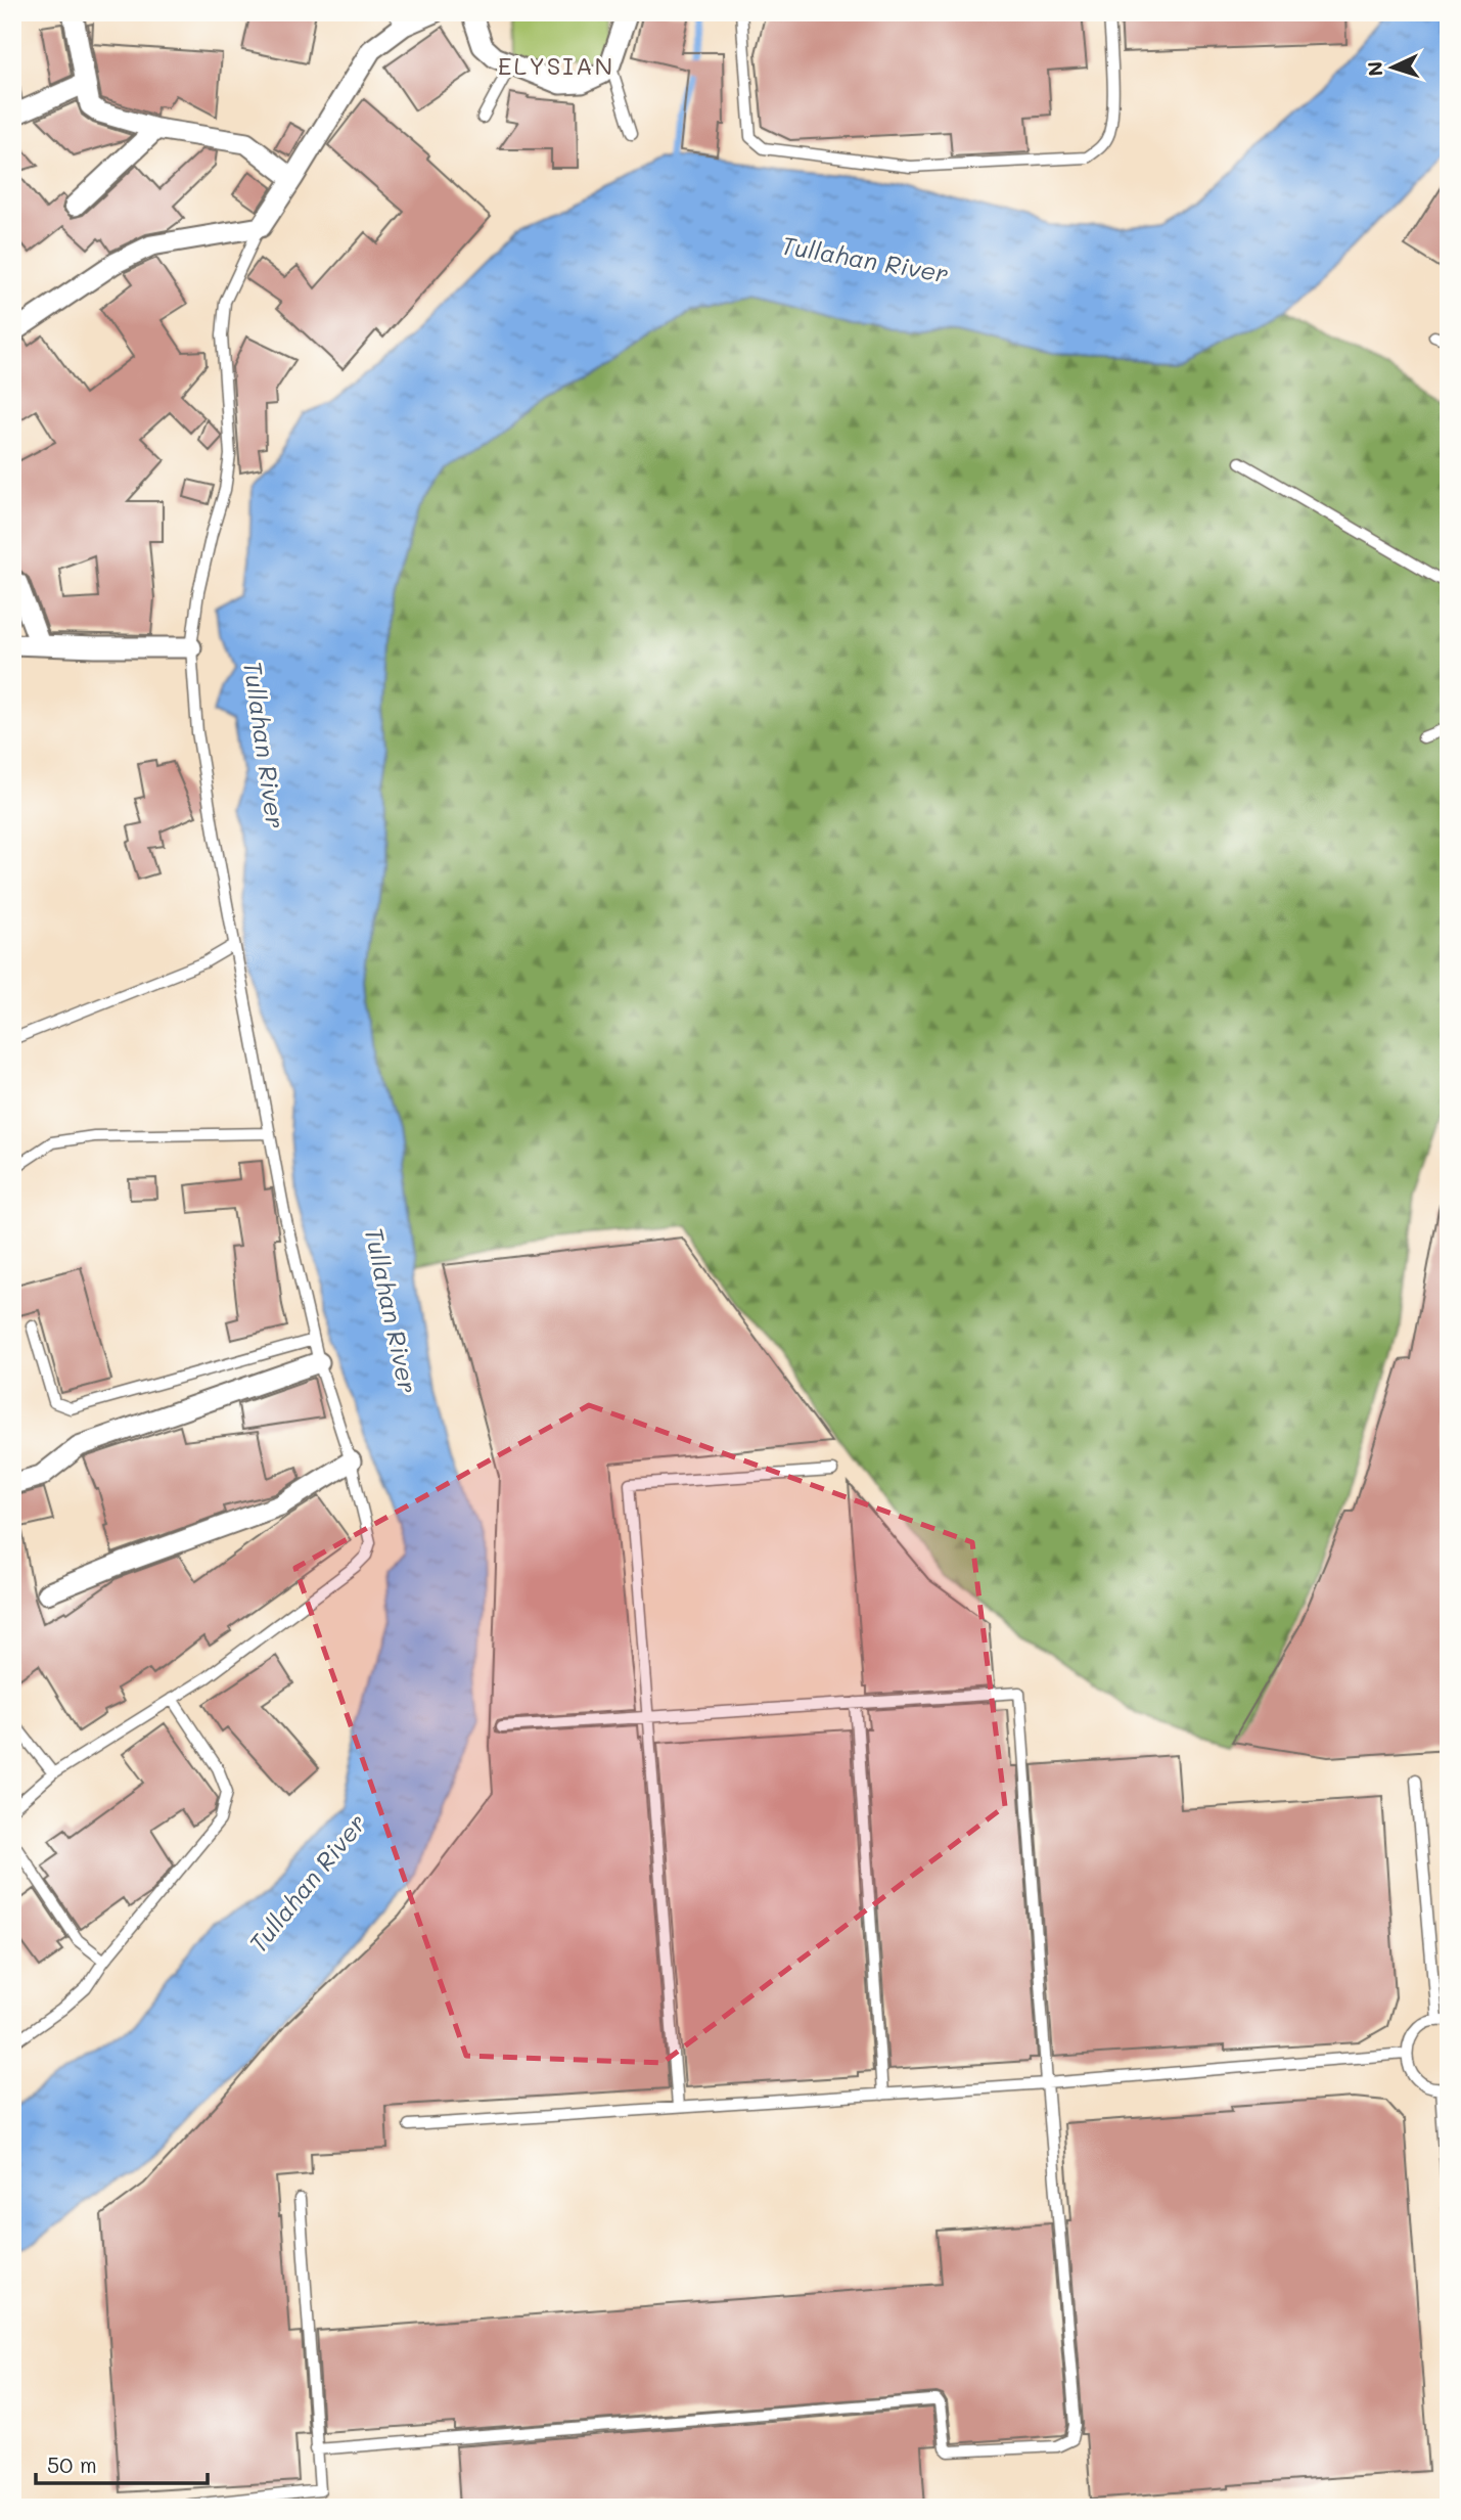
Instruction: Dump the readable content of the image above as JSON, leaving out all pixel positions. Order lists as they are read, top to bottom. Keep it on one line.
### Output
{"districts":["ELYSIAN"],"water":["Tullahan River"],"scale_bar":"50 m","north":"left"}
